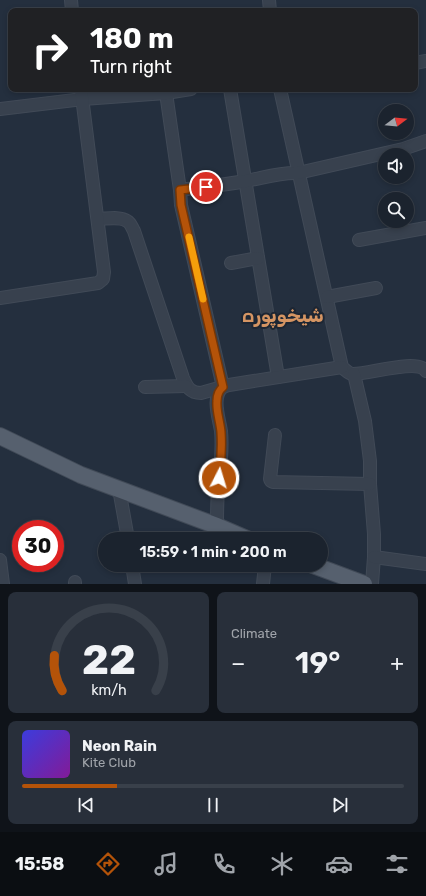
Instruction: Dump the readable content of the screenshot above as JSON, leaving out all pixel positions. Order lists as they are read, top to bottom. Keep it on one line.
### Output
{"districts":["شیخوپورہ"],"north":"right","page":{"turn":["180 m","Turn right"],"limit":"30","trip":"15:59 · 1 min · 200 m","tile":"Climate","heat":["−","19°","+"],"song":["Neon Rain","Kite Club"],"tabs":"15:58","gauge":["22","km/h"]}}
